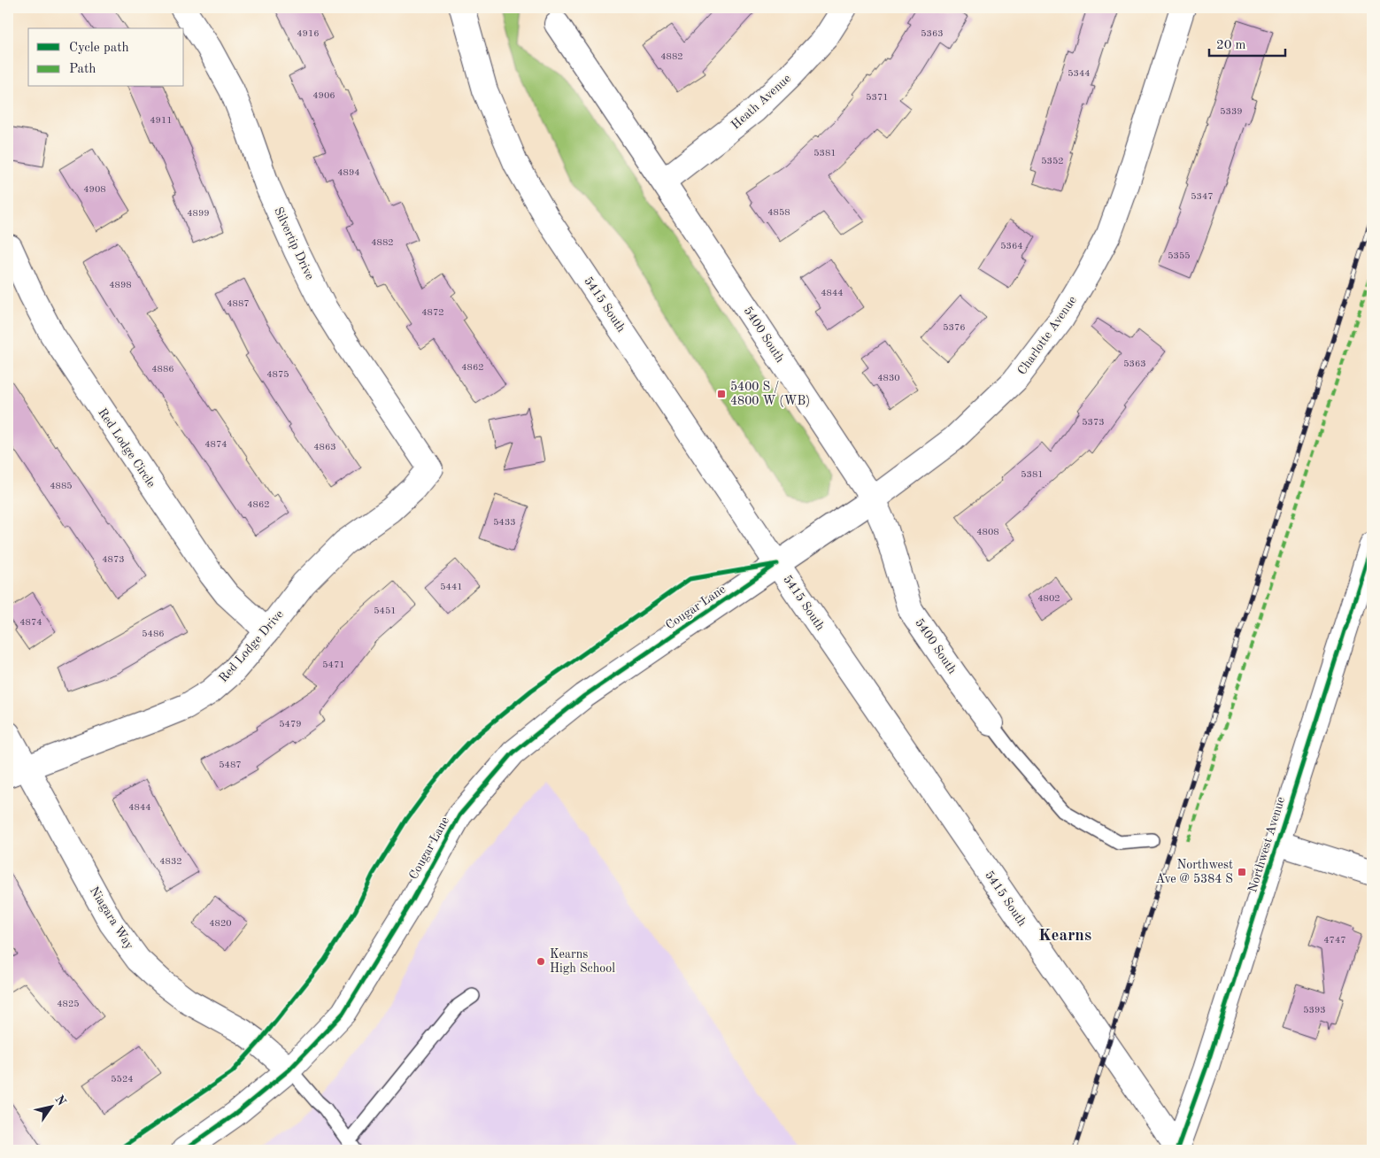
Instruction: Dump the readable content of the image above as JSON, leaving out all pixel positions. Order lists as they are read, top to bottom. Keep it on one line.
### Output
{"streets":{"street":["Heath Avenue","Silvertip Drive","5415 South","5400 South","Charlotte Avenue","Red Lodge Circle","Cougar Lane","Red Lodge Drive","Northwest Avenue","Niagara Way"]},"crossings":[["Heath Avenue","5400 South"],["Silvertip Drive","Red Lodge Drive"],["5415 South","Charlotte Avenue"],["5415 South","Cougar Lane"],["5415 South","Northwest Avenue"],["5400 South","Charlotte Avenue"],["Charlotte Avenue","Cougar Lane"],["Red Lodge Circle","Red Lodge Drive"],["Cougar Lane","Niagara Way"],["Red Lodge Drive","Niagara Way"]],"districts":["Kearns"],"places":{"transit":["5400 S / 4800 W (WB)","Northwest Ave @ 5384 S"],"other":["Kearns High School"]},"house_numbers":["4916","5363","4882","5344","4906","5371","5339","4911","5381","5352","4894","4908","5347","4858","4899","4882","5364","5355","4898","4844","4887","4872","5376","5363","4862","4886","4875","4830","5373","4874","4863","5381","4885","4862","5433","4808","4873","5441","4802","5451","4874","5486","5471","5479","5487","4844","4832","4820","4747","4825","5393","5524"],"legend":["Cycle path","Path"],"scale_bar":"20 m","north":"top right"}
